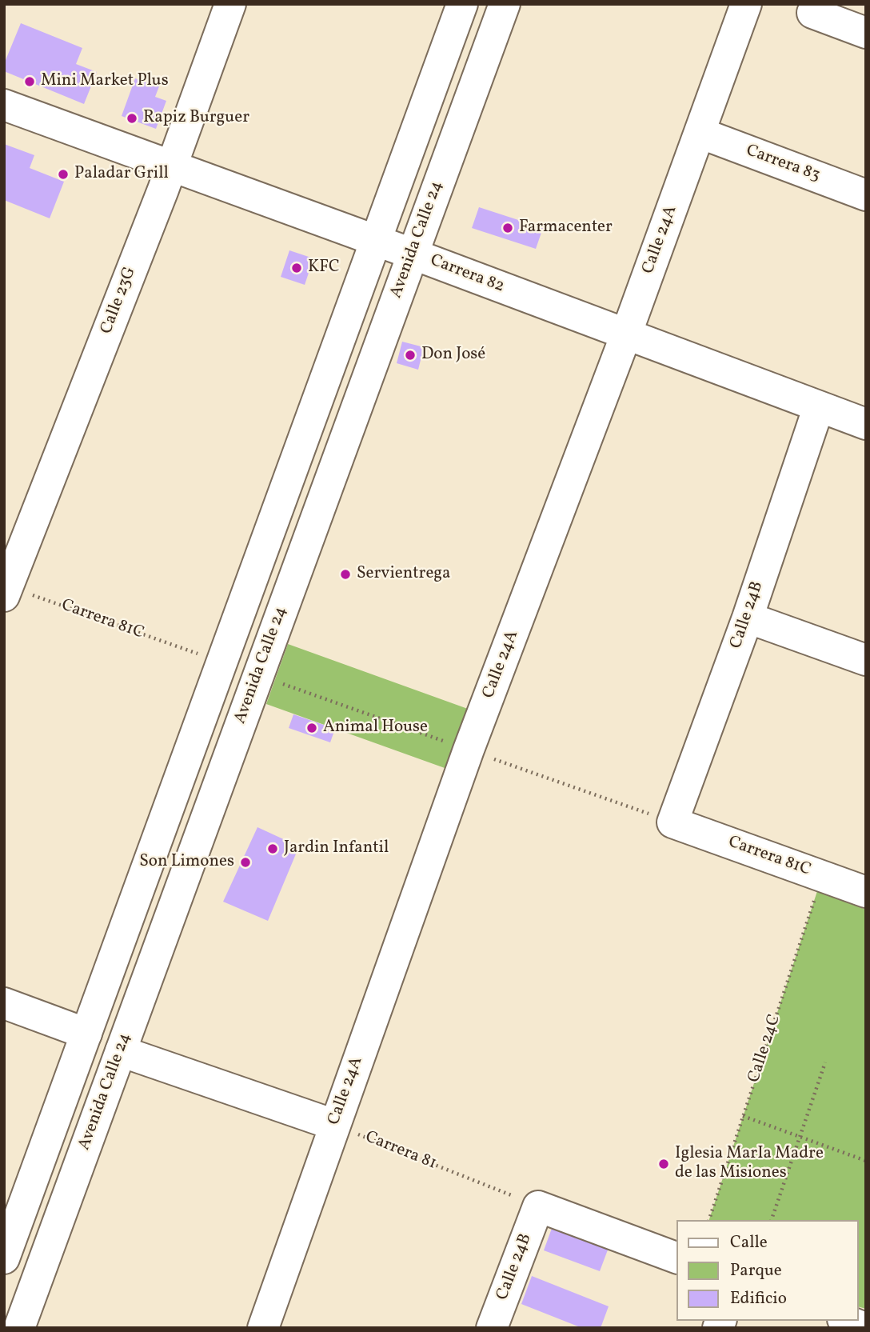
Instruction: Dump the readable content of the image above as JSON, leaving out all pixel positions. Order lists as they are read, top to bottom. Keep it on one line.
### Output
{"streets":{"street":["Carrera 83","Avenida Calle 24","Calle 24A","Carrera 82","Calle 23G","Calle 24B","Carrera 81C"],"path":["Calle 24C","Carrera 81"]},"crossings":[["Carrera 83","Calle 24A"],["Avenida Calle 24","Carrera 82"],["Calle 24A","Carrera 82"],["Calle 24A","Carrera 81"],["Carrera 82","Calle 23G"],["Carrera 82","Calle 24B"],["Calle 23G","Carrera 81C"],["Calle 24B","Carrera 81C"],["Calle 24B","Carrera 81"],["Carrera 81C","Calle 24C"]],"places":["Mini Market Plus","Rapiz Burguer","Paladar Grill","Farmacenter","KFC","Don José","Servientrega","Animal House","Jardin Infantil","Son Limones","Iglesia MarIa Madre de las Misiones"],"legend":["Calle","Parque","Edificio"]}
